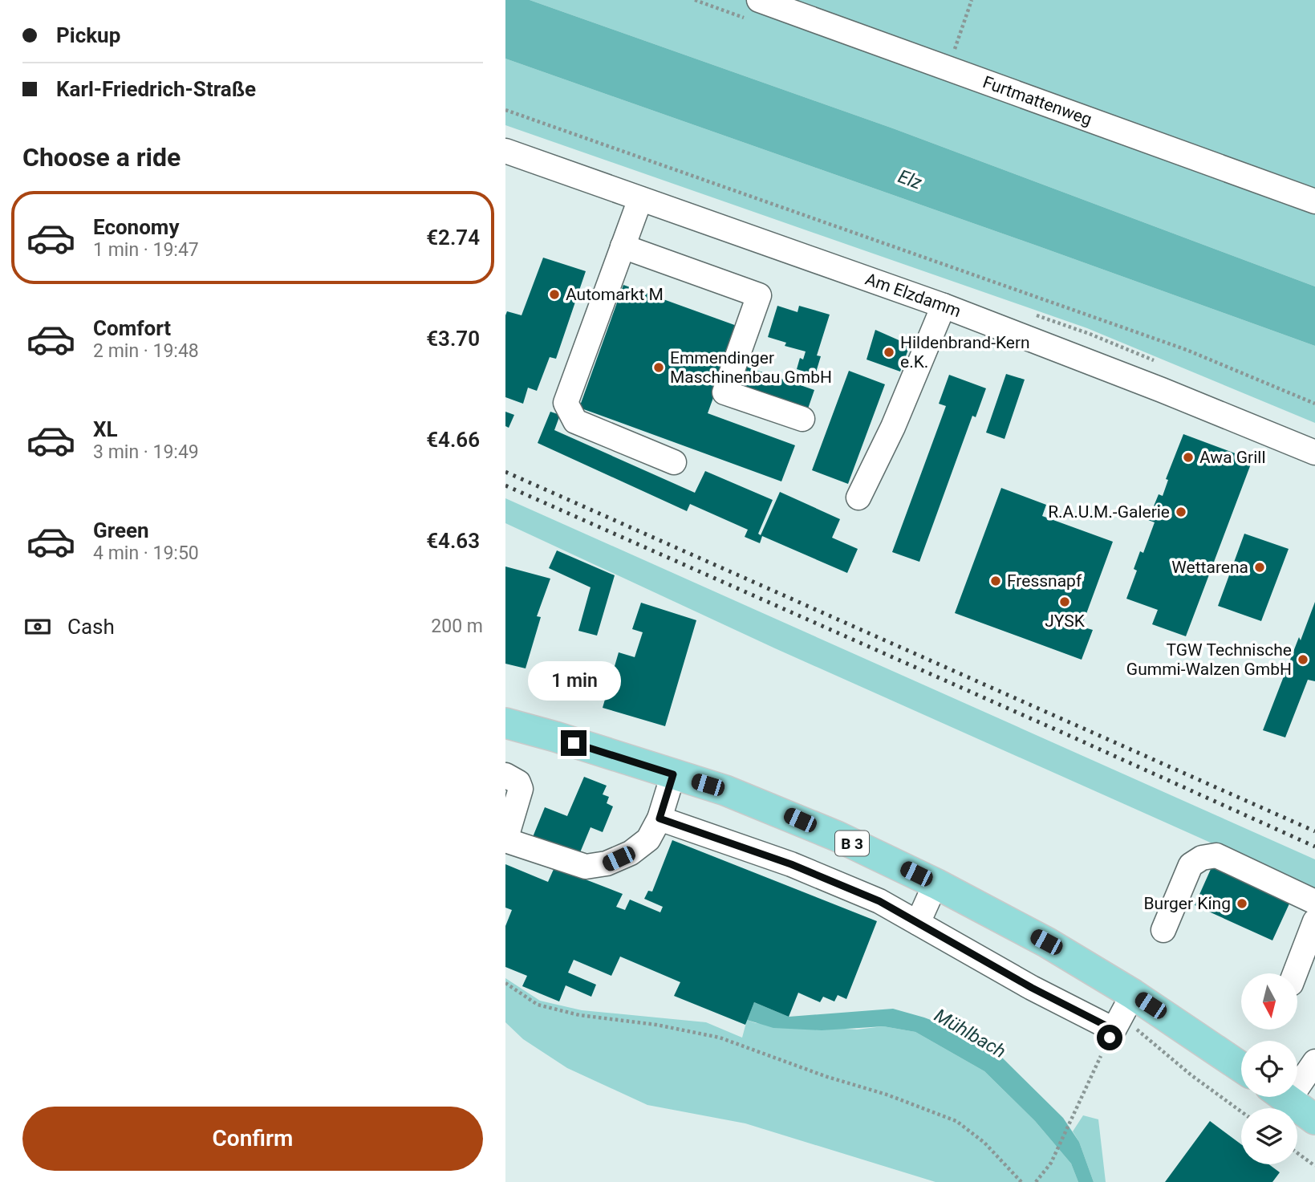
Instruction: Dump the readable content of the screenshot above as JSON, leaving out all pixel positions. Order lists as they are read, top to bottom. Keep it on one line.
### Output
{"streets":{"main road":["B 3"],"street":["Furtmattenweg","Am Elzdamm"]},"water":["Elz","Mühlbach"],"places":["Automarkt M","Hildenbrand-Kern e.K.","Emmendinger Maschinenbau GmbH","Awa Grill","R.A.U.M.-Galerie","Wettarena","Fressnapf","JYSK","TGW Technische Gummi-Walzen GmbH","Burger King"],"north":"bottom","page":{"banner":["Pickup","Karl-Friedrich-Straße"],"heading":"Choose a ride","list":[{"name":"Economy","note":"1 min · 19:47","value":"€2.74"},{"name":"Comfort","note":"2 min · 19:48","value":"€3.70"},{"name":"XL","note":"3 min · 19:49","value":"€4.66"},{"name":"Green","note":"4 min · 19:50","value":"€4.63"}],"pay":["Cash","200 m"],"bubble":"1 min","buttons":"Confirm"}}
